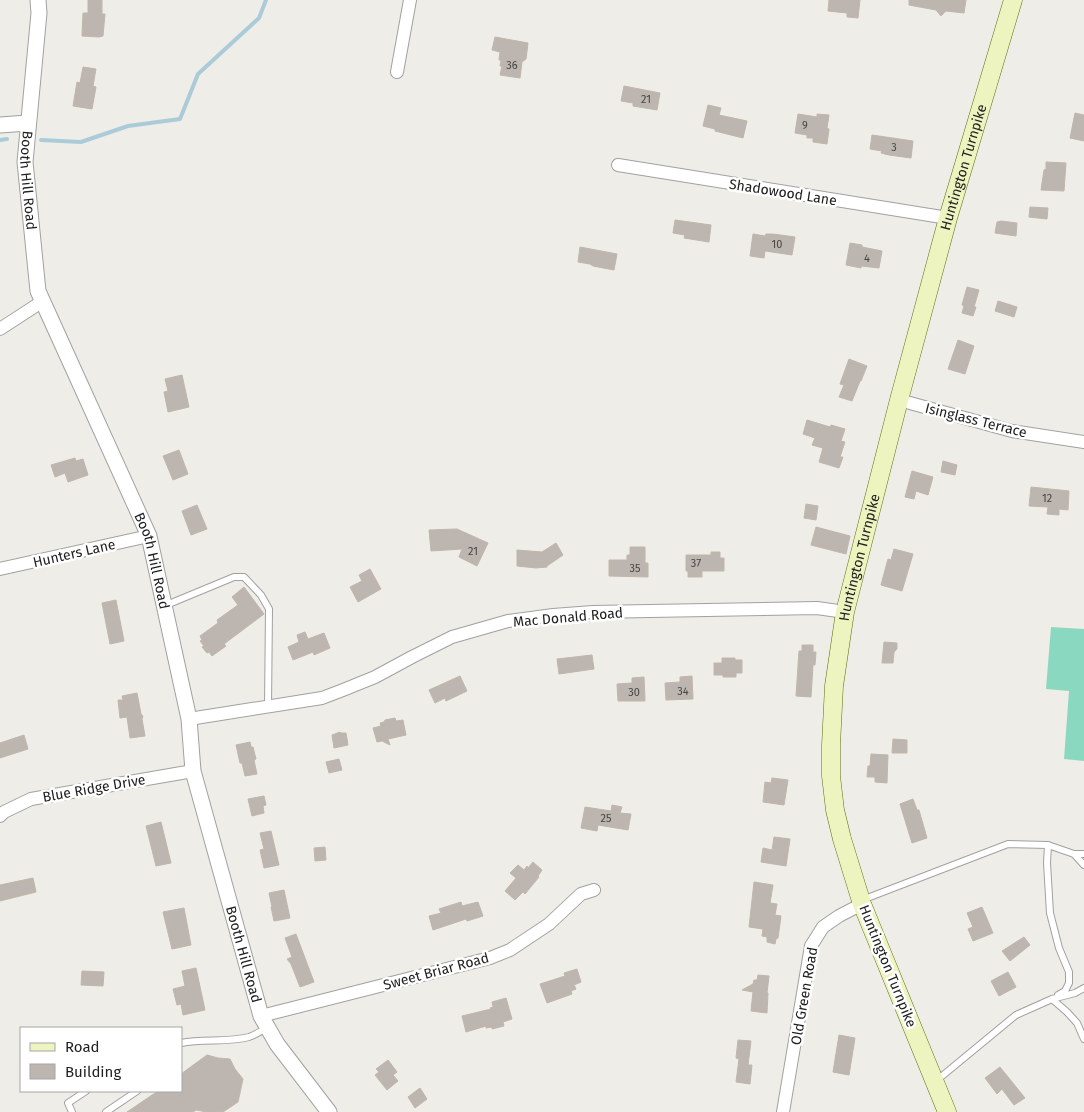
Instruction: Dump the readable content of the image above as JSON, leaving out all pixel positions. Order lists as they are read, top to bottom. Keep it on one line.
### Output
{"streets":{"main road":["Huntington Turnpike"],"street":["Booth Hill Road","Shadowood Lane","Isinglass Terrace","Hunters Lane","Mac Donald Road","Blue Ridge Drive","Sweet Briar Road","Old Green Road"]},"crossings":[["Huntington Turnpike","Shadowood Lane"],["Huntington Turnpike","Isinglass Terrace"],["Huntington Turnpike","Mac Donald Road"],["Huntington Turnpike","Old Green Road"],["Booth Hill Road","Hunters Lane"],["Booth Hill Road","Mac Donald Road"],["Booth Hill Road","Blue Ridge Drive"],["Booth Hill Road","Sweet Briar Road"]],"house_numbers":["36","21","9","3","10","4","12","21","37","35","34","30","25"],"legend":["Road","Building"]}
